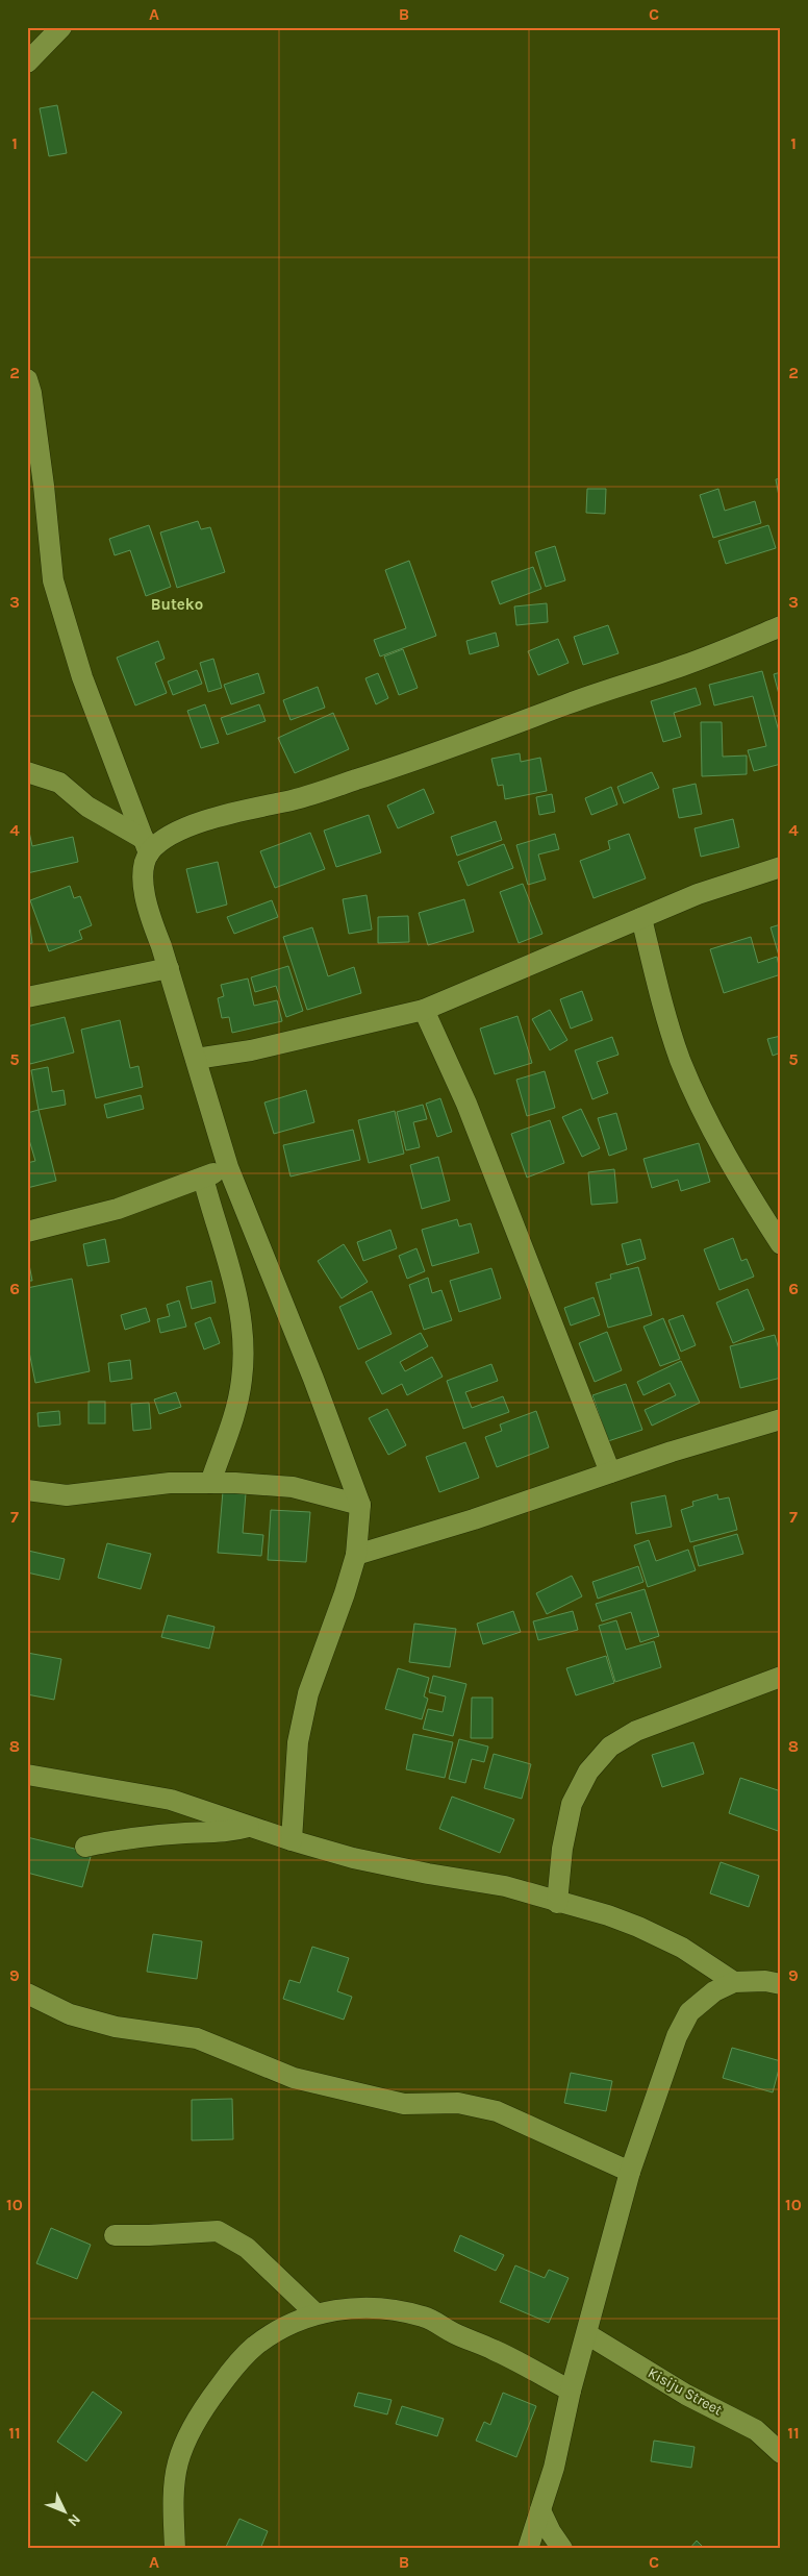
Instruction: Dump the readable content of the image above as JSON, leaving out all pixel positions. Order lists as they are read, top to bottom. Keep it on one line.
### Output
{"streets":{"street":["Kisiju Street"]},"districts":["Buteko"],"north":"bottom right","grid":{"columns":["A","B","C"],"rows":["1","2","3","4","5","6","7","8","9","10","11"]}}
